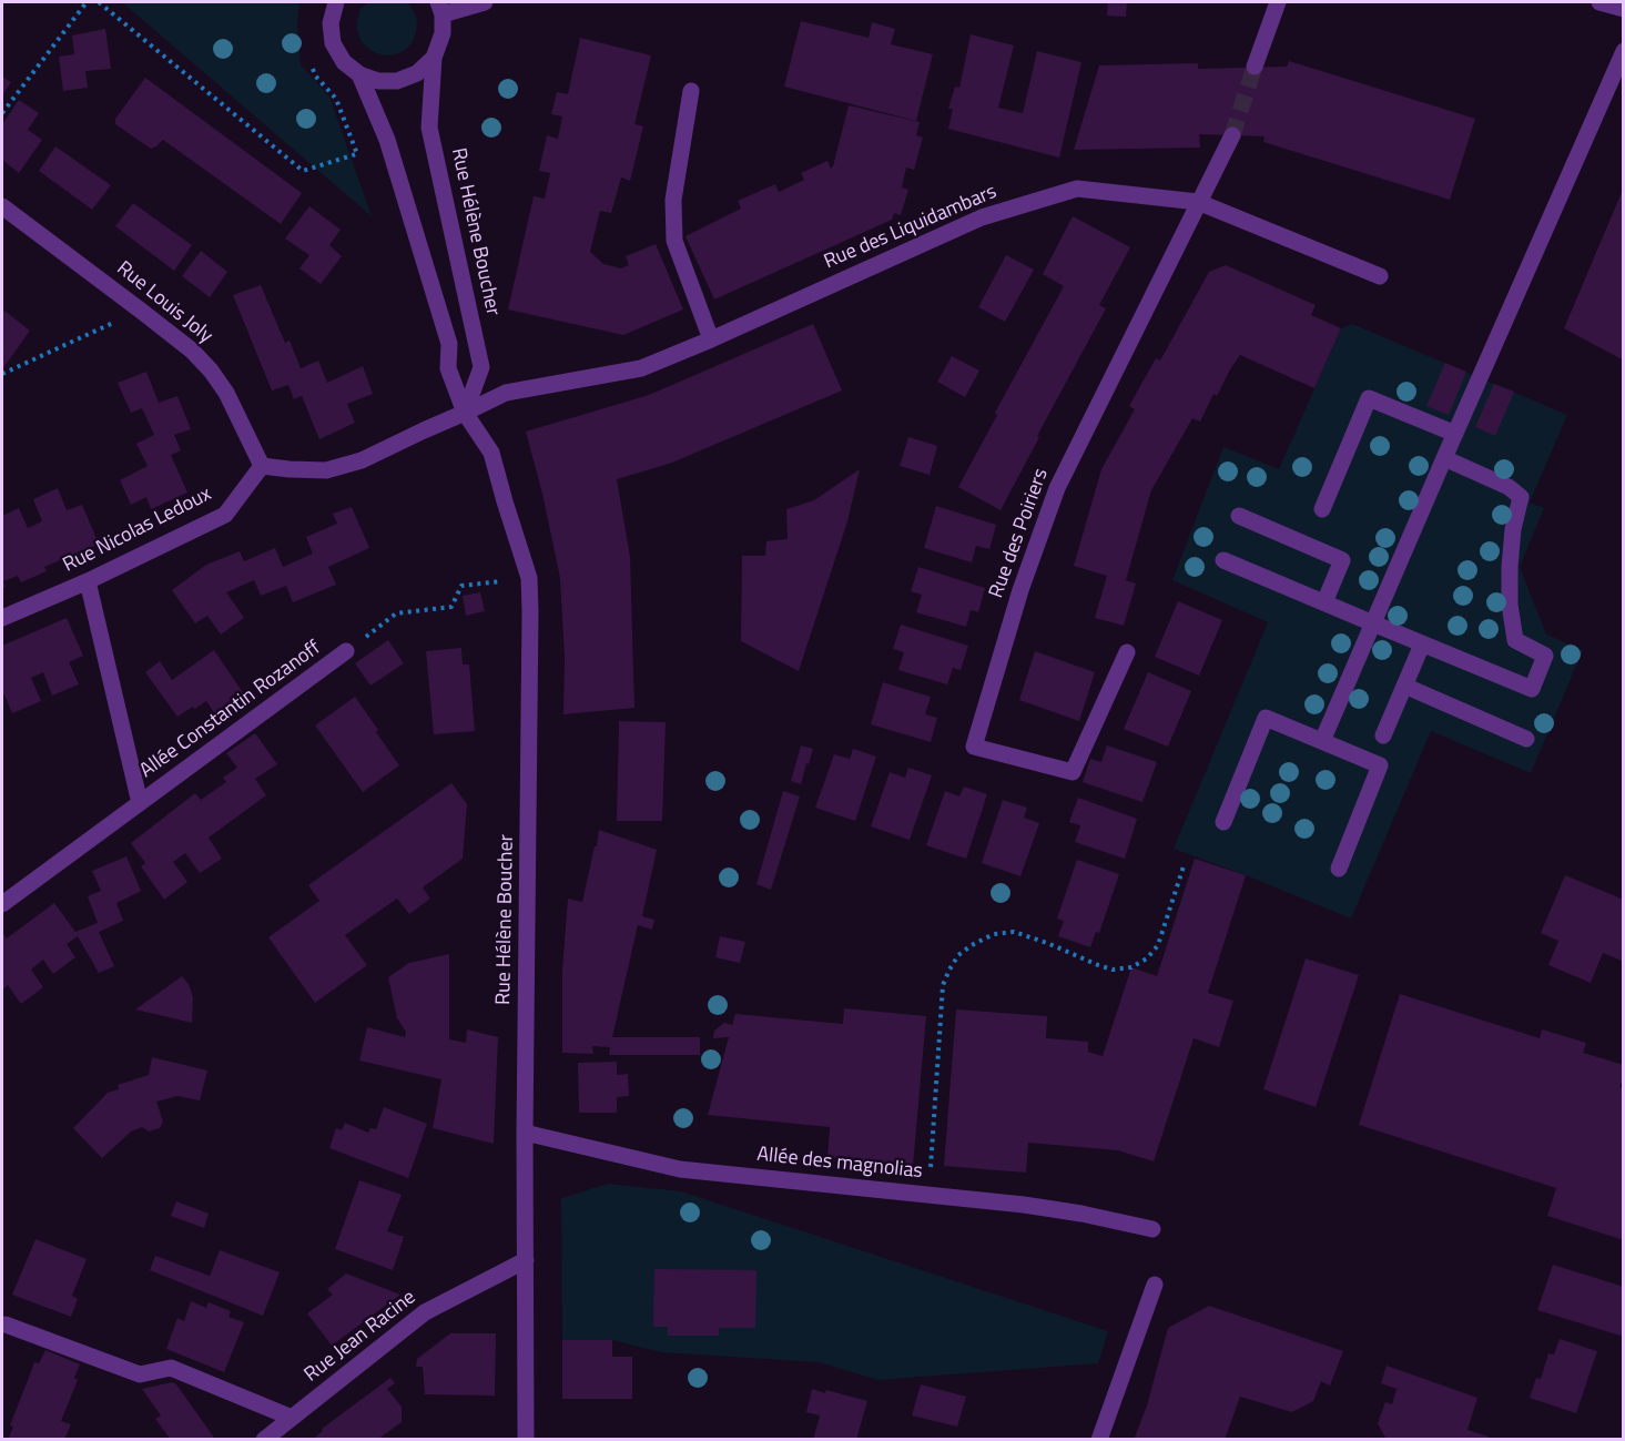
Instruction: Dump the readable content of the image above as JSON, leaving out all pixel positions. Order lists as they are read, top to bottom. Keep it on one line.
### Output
{"streets":{"street":["Rue des Liquidambars","Rue Hélène Boucher","Rue Louis Joly","Rue Nicolas Ledoux","Rue des Poiriers","Allée Constantin Rozanoff","Allée des magnolias","Rue Jean Racine"]},"crossings":[["Rue des Liquidambars","Rue Hélène Boucher"],["Rue des Liquidambars","Rue des Poiriers"],["Rue Hélène Boucher","Allée des magnolias"],["Rue Hélène Boucher","Rue Jean Racine"],["Rue Louis Joly","Rue Nicolas Ledoux"],["Rue Nicolas Ledoux","Allée Constantin Rozanoff"]]}
